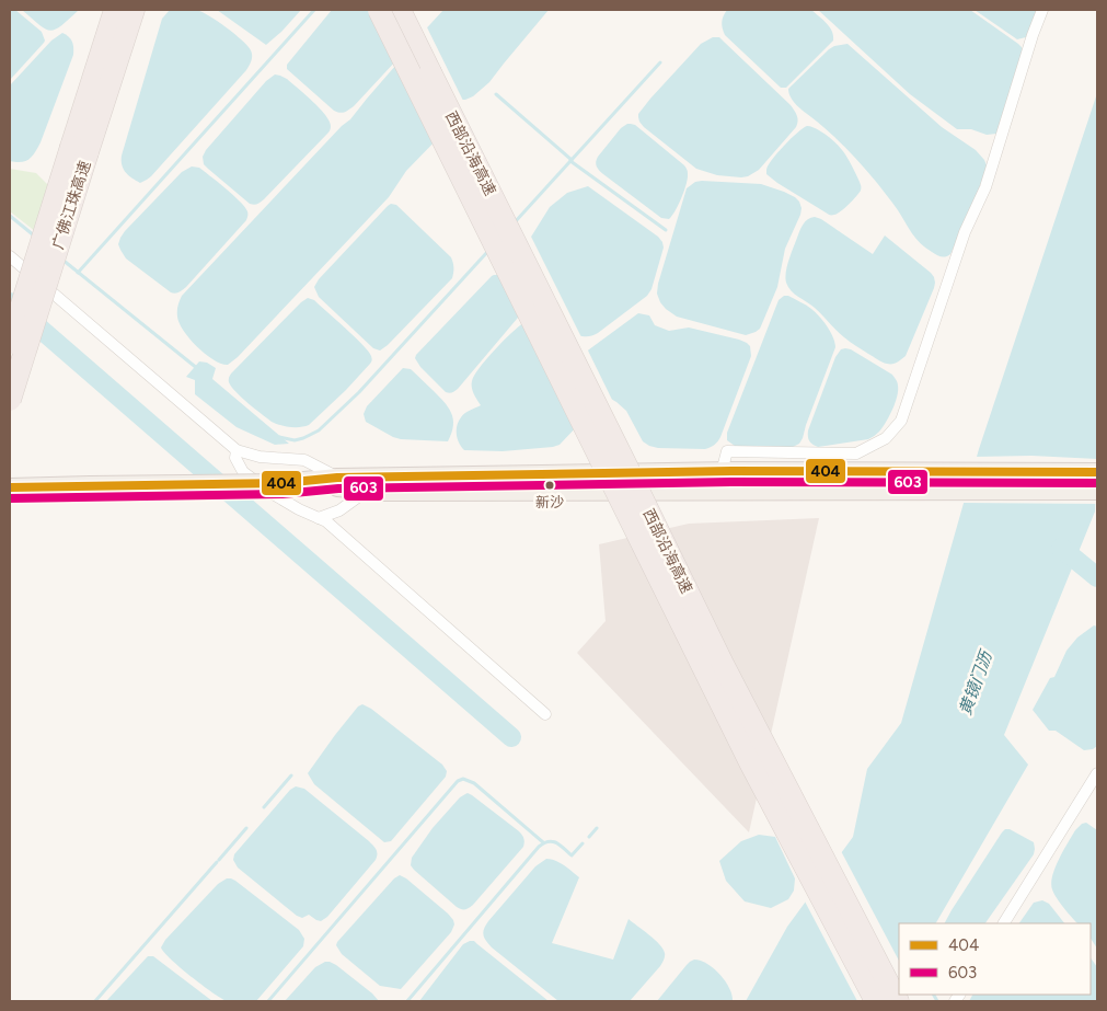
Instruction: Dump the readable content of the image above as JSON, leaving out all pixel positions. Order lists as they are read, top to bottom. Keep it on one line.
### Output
{"streets":{"highway":["西部沿海高速","广佛江珠高速"]},"water":["黄镜门沥"],"places":["新沙"],"lines":["transit line 404","transit line 603"],"legend":["404","603"]}
